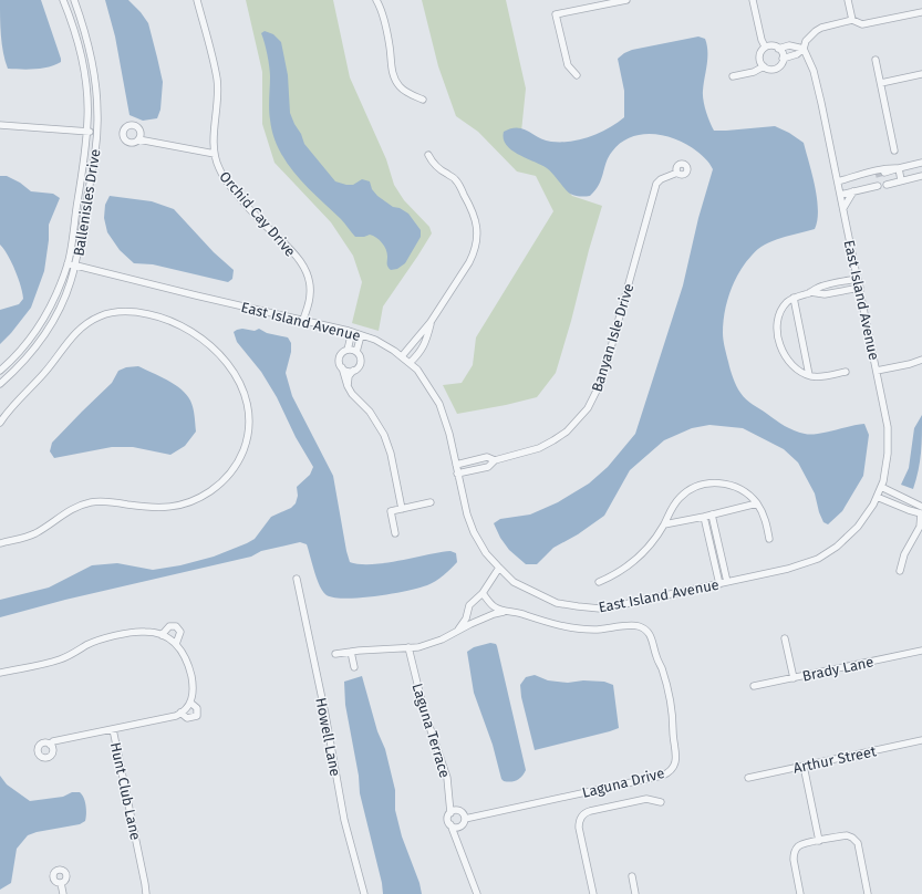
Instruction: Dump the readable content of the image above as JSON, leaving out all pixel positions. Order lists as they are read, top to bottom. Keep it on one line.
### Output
{"streets":{"street":["Ballenisles Drive","Orchid Cay Drive","East Island Avenue","Banyan Isle Drive","Brady Lane","Laguna Terrace","Howell Lane","Arthur Street","Laguna Drive","Hunt Club Lane"]},"crossings":[["Ballenisles Drive","East Island Avenue"],["Orchid Cay Drive","East Island Avenue"],["East Island Avenue","Banyan Isle Drive"],["Laguna Terrace","Laguna Drive"]]}
